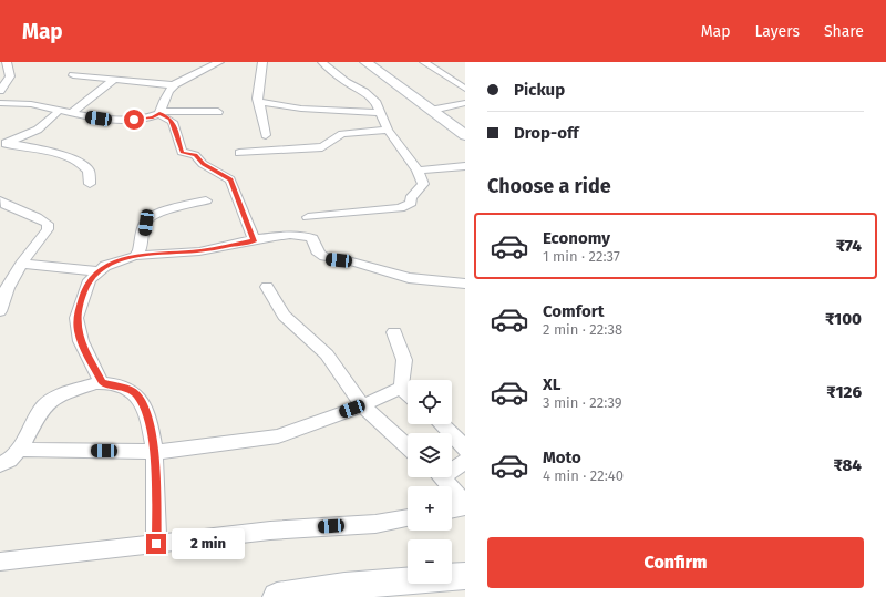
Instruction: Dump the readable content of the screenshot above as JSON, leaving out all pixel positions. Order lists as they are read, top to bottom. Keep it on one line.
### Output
{"page":{"header":"Map","nav":["Map","Layers","Share"],"banner":["Pickup","Drop-off"],"heading":"Choose a ride","list":[{"name":"Economy","note":"1 min · 22:37","value":"₹74"},{"name":"Comfort","note":"2 min · 22:38","value":"₹100"},{"name":"XL","note":"3 min · 22:39","value":"₹126"},{"name":"Moto","note":"4 min · 22:40","value":"₹84"}],"map_buttons":["+","−"],"bubble":"2 min","buttons":"Confirm"}}
